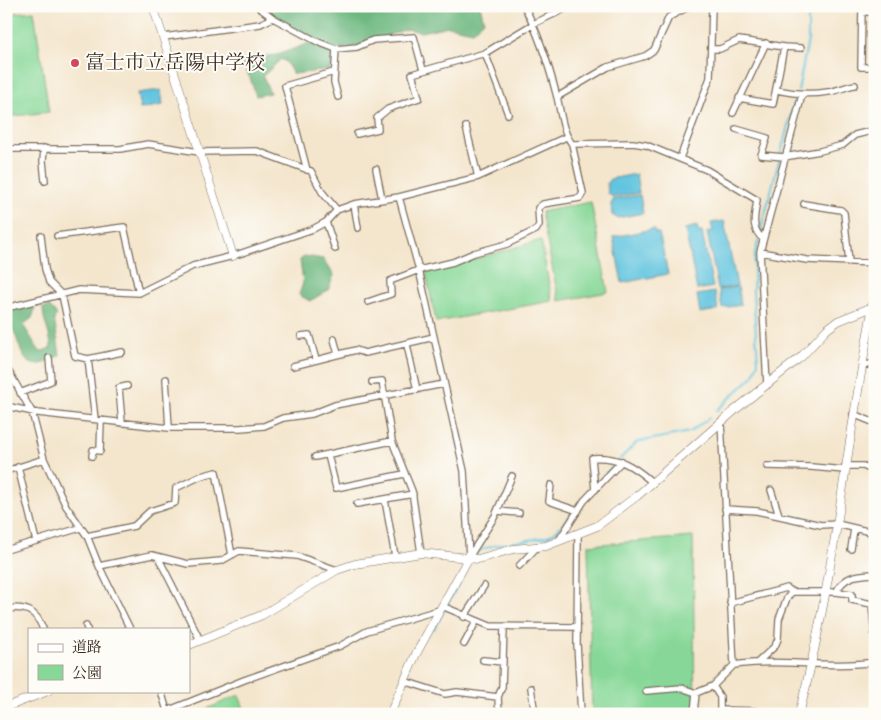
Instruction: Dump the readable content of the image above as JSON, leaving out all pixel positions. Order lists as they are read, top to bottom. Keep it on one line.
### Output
{"places":["富士市立岳陽中学校"],"legend":["道路","公園"]}
